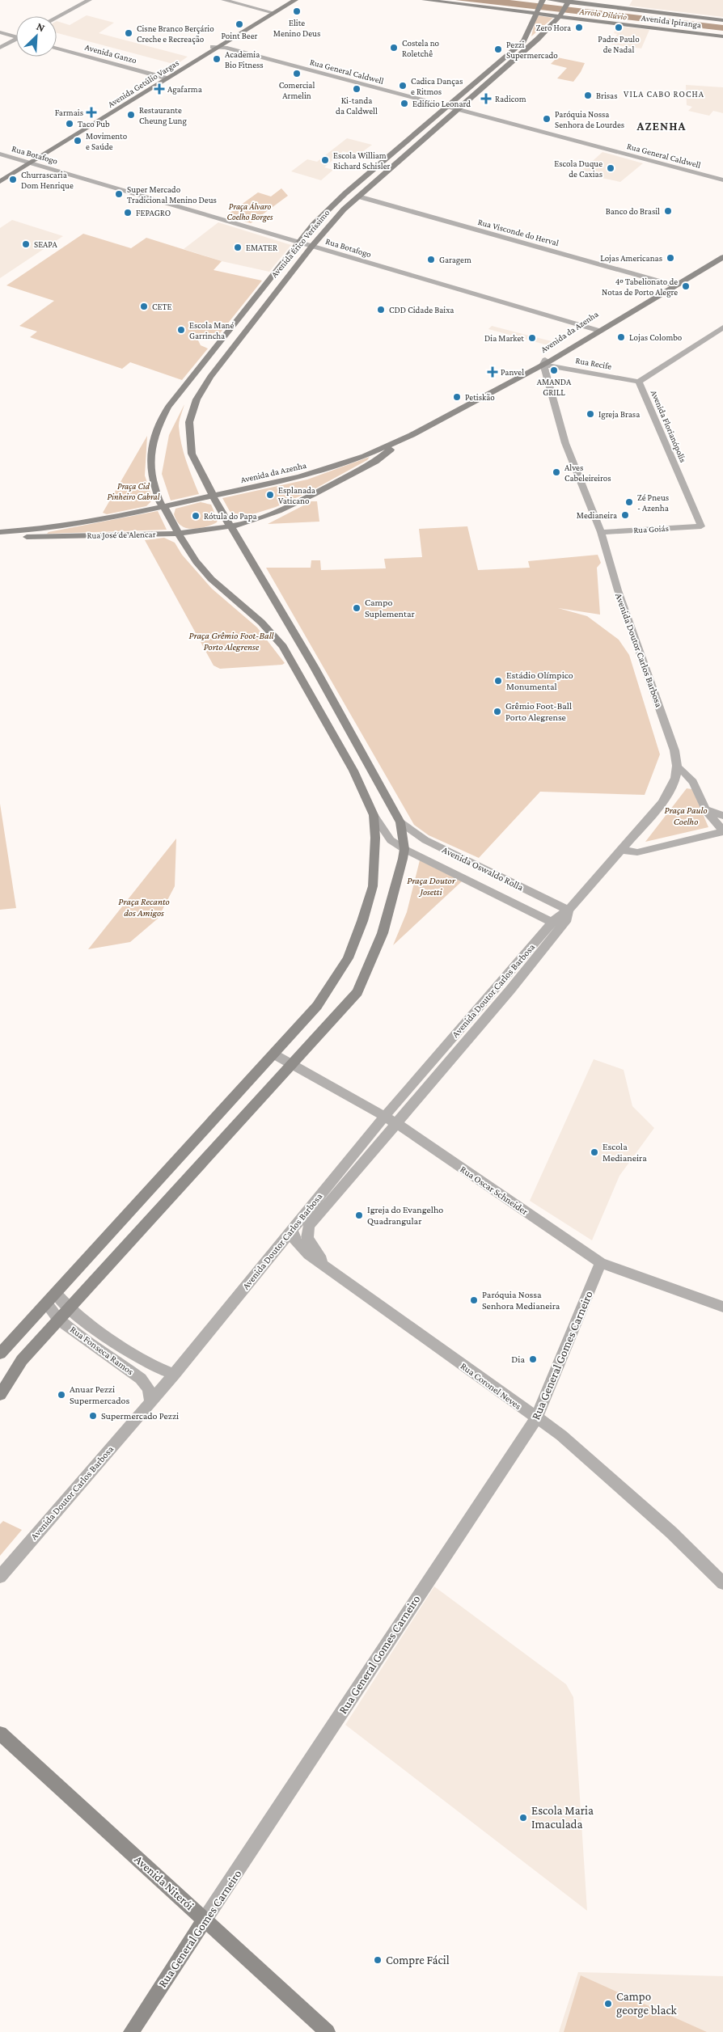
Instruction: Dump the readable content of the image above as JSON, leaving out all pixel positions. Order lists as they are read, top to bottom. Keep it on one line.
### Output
{"streets":{"main road":["Avenida Ipiranga","Avenida Getúlio Vargas","Avenida Érico Veríssimo","Avenida da Azenha","Rua José de Alencar","Rua General Gomes Carneiro","Avenida Niterói"],"street":["Avenida Ganzo","Rua General Caldwell","Rua Botafogo","Rua Visconde do Herval","Rua Recife","Avenida Florianópolis","Rua Goiás","Avenida Doutor Carlos Barbosa","Avenida Oswaldo Rolla","Rua Oscar Schneider","Rua Fonseca Ramos","Rua Coronel Neves"]},"crossings":[["Avenida Ipiranga","Avenida Érico Veríssimo"],["Avenida Ganzo","Avenida Getúlio Vargas"],["Rua General Caldwell","Avenida Getúlio Vargas"],["Rua General Caldwell","Avenida Érico Veríssimo"],["Avenida Getúlio Vargas","Rua Botafogo"],["Rua Botafogo","Avenida Érico Veríssimo"],["Rua Botafogo","Avenida da Azenha"],["Rua Visconde do Herval","Avenida Érico Veríssimo"],["Rua Visconde do Herval","Avenida da Azenha"],["Avenida Érico Veríssimo","Avenida da Azenha"],["Avenida Érico Veríssimo","Rua José de Alencar"],["Avenida Érico Veríssimo","Avenida Oswaldo Rolla"],["Avenida da Azenha","Rua Recife"],["Avenida da Azenha","Rua José de Alencar"],["Avenida da Azenha","Avenida Doutor Carlos Barbosa"],["Rua Recife","Avenida Florianópolis"],["Rua Recife","Avenida Doutor Carlos Barbosa"],["Avenida Florianópolis","Rua Goiás"],["Rua Goiás","Avenida Doutor Carlos Barbosa"],["Avenida Doutor Carlos Barbosa","Avenida Oswaldo Rolla"],["Avenida Doutor Carlos Barbosa","Rua Oscar Schneider"],["Avenida Doutor Carlos Barbosa","Rua Fonseca Ramos"],["Avenida Doutor Carlos Barbosa","Rua Coronel Neves"],["Rua Oscar Schneider","Rua General Gomes Carneiro"],["Rua General Gomes Carneiro","Rua Coronel Neves"],["Rua General Gomes Carneiro","Avenida Niterói"]],"districts":["VILA CABO ROCHA","AZENHA"],"water":["Arroio Dilúvio"],"parks":["Praça Álvaro Coelho Borges","Praça Cid Pinheiro Cabral","Praça Grêmio Foot-Ball Porto Alegrense","Praça Paulo Coelho","Praça Doutor Josetti","Praça Recanto dos Amigos"],"places":{"other":["Elite Menino Deus","Point Beer","Zero Hora","Padre Paulo de Nadal","Cisne Branco Berçário Creche e Recreação","Costela no Roletchê","Pezzi Supermercado","Academia Bio Fitness","Comercial Armelin","Cadica Danças e Ritmos","Ki-tanda da Caldwell","Brisas","Edifício Leonard","Restaurante Cheung Lung","Paróquia Nossa Senhora de Lourdes","Taco Pub","Movimento e Saúde","Escola William Richard Schisler","Escola Duque de Caxias","Churrascaria Dom Henrique","Super Mercado Tradicional Menino Deus","Banco do Brasil","FEPAGRO","SEAPA","EMATER","Lojas Americanas","Garagem","4º Tabelionato de Notas de Porto Alegre","CETE","CDD Cidade Baixa","Escola Mané Garrincha","Lojas Colombo","Dia Market","AMANDA GRILL","Petiskão","Igreja Brasa","Alves Cabeleireiros","Esplanada Vaticano","Zé Pneus - Azenha","Medianeira","Rótula do Papa","Campo Suplementar","Estádio Olímpico Monumental","Grêmio Foot-Ball Porto Alegrense","Escola Medianeira","Igreja do Evangelho Quadrangular","Paróquia Nossa Senhora Medianeira","Dia","Anuar Pezzi Supermercados","Supermercado Pezzi","Escola Maria Imaculada","Compre Fácil","Campo george black"],"health":["Agafarma","Radicom","Farmais","Panvel"]},"north":"top right"}
